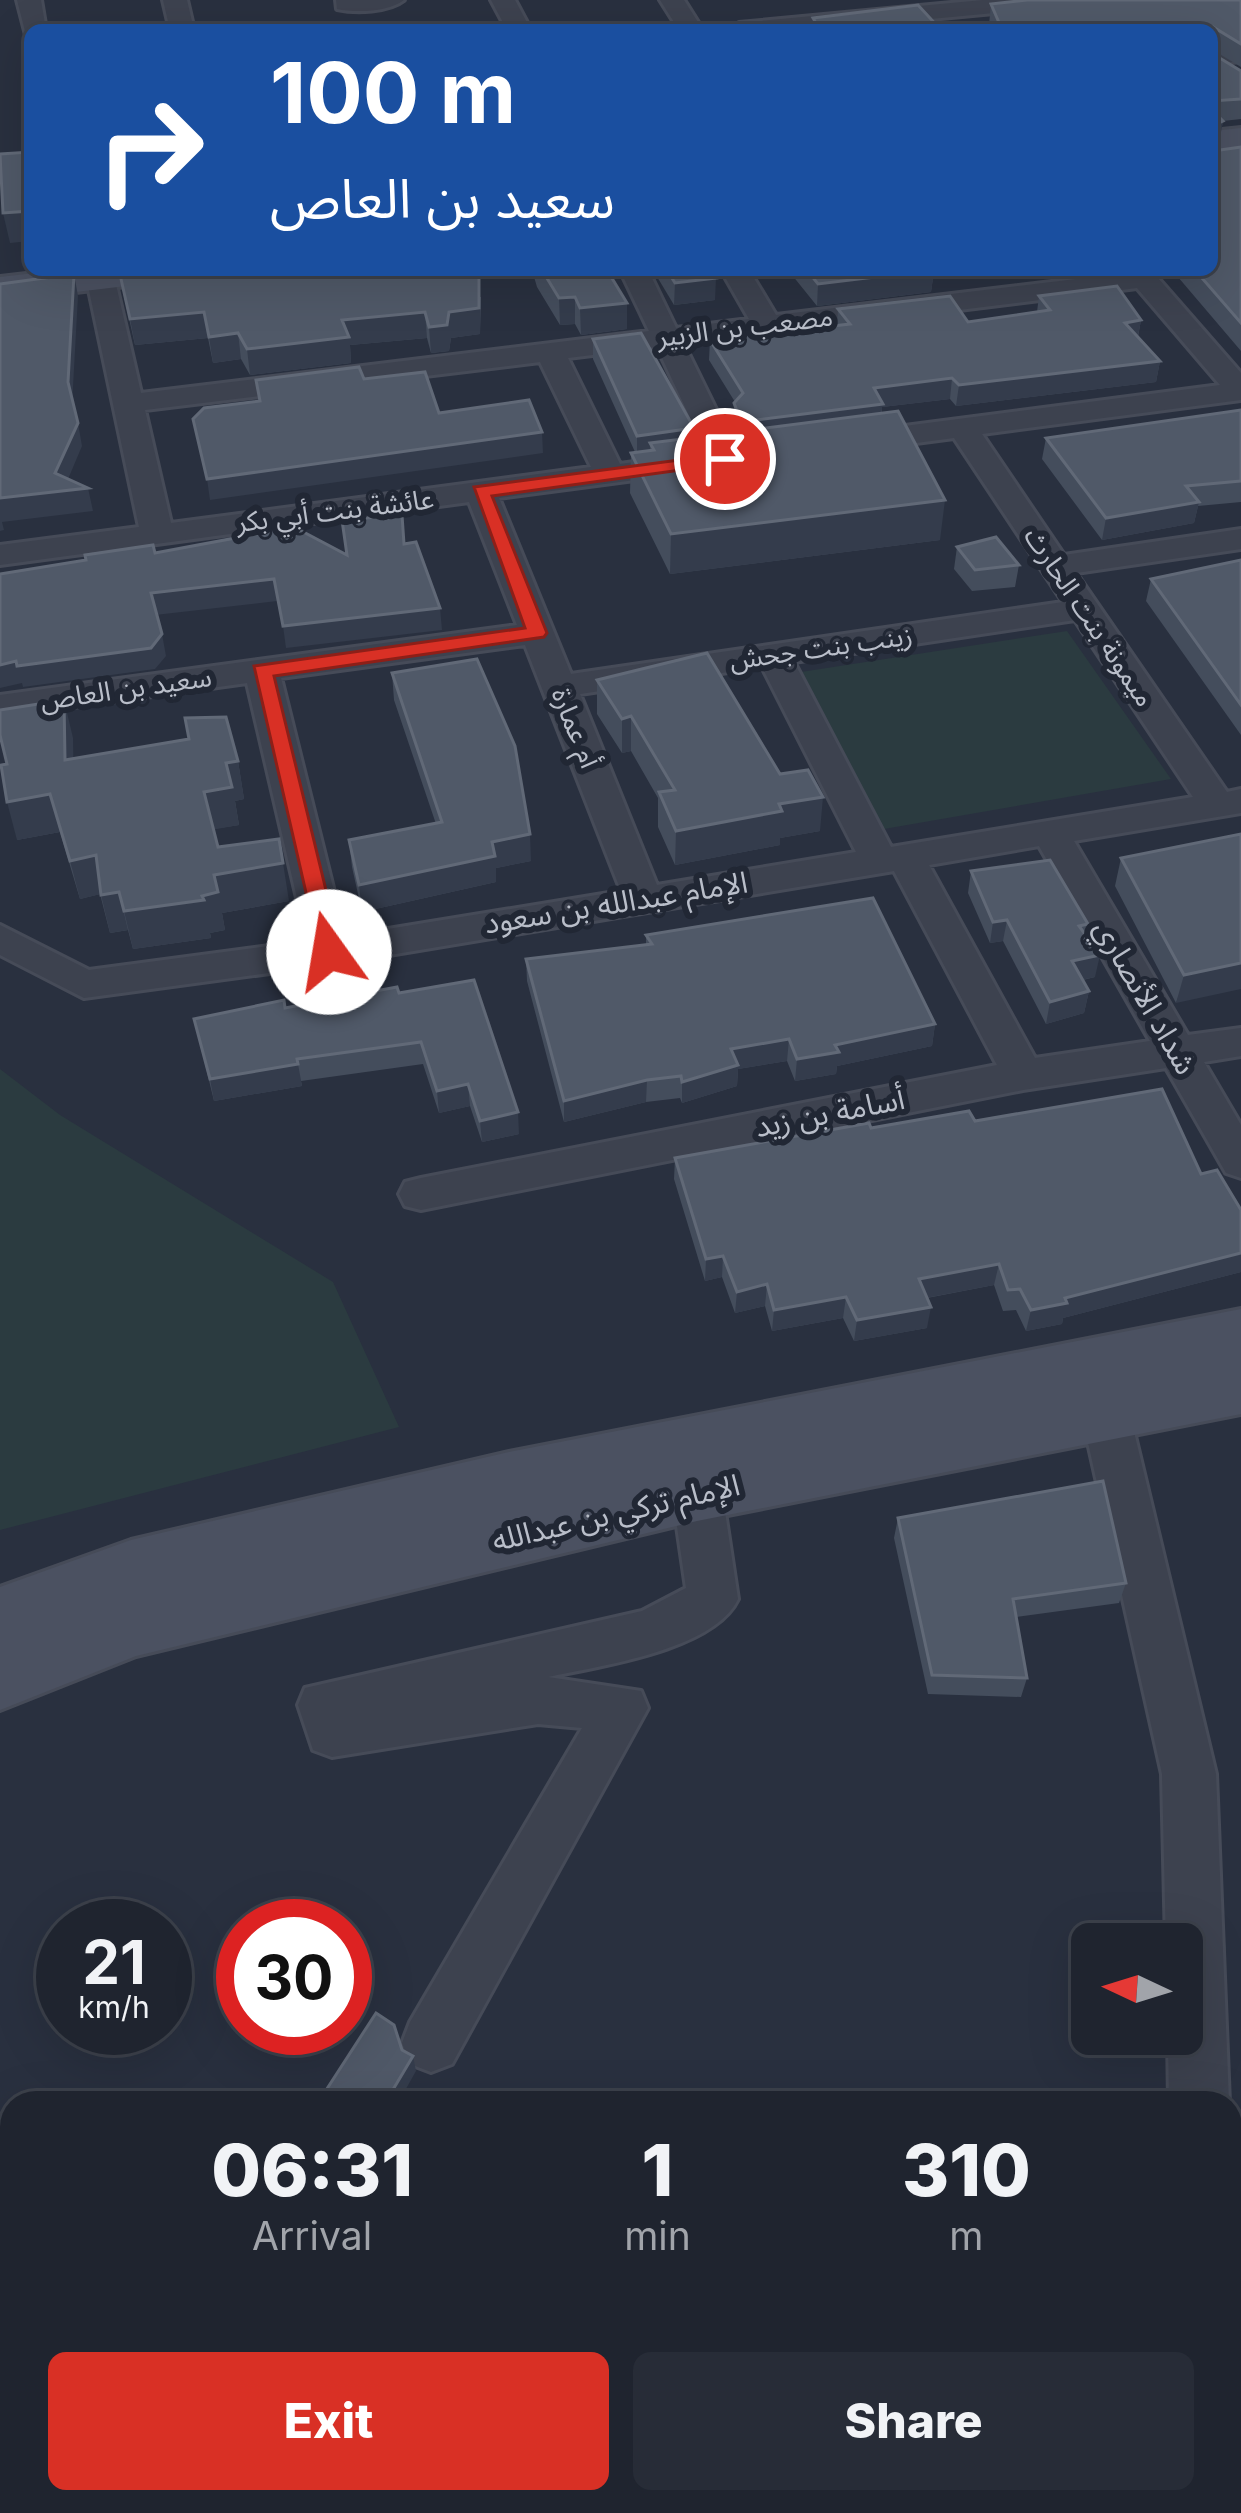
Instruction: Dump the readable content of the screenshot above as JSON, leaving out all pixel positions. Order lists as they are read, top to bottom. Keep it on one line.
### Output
{"streets":{"street":["مصعب بن الزبير","عائشة بنت أبي بكر","ميمونة بنت الحارث","زينب بنت جحش","سعيد بن العاص","أم عمارة","الإمام عبدالله بن سعود","شداد الأنصاري","أسامة بن زيد","الإمام تركي بن عبدالله"]},"crossings":[["عائشة بنت أبي بكر","ميمونة بنت الحارث"],["عائشة بنت أبي بكر","أم عمارة"],["ميمونة بنت الحارث","زينب بنت جحش"],["ميمونة بنت الحارث","الإمام عبدالله بن سعود"],["زينب بنت جحش","أم عمارة"],["سعيد بن العاص","أم عمارة"],["أم عمارة","الإمام عبدالله بن سعود"],["الإمام عبدالله بن سعود","شداد الأنصاري"],["شداد الأنصاري","أسامة بن زيد"]],"north":"left","page":{"turn":["100 m","سعيد بن العاص"],"speed":"21 km/h","limit":"30","eta":["06:31","Arrival","1","min","310","m"],"buttons":["Exit","Share"]}}
